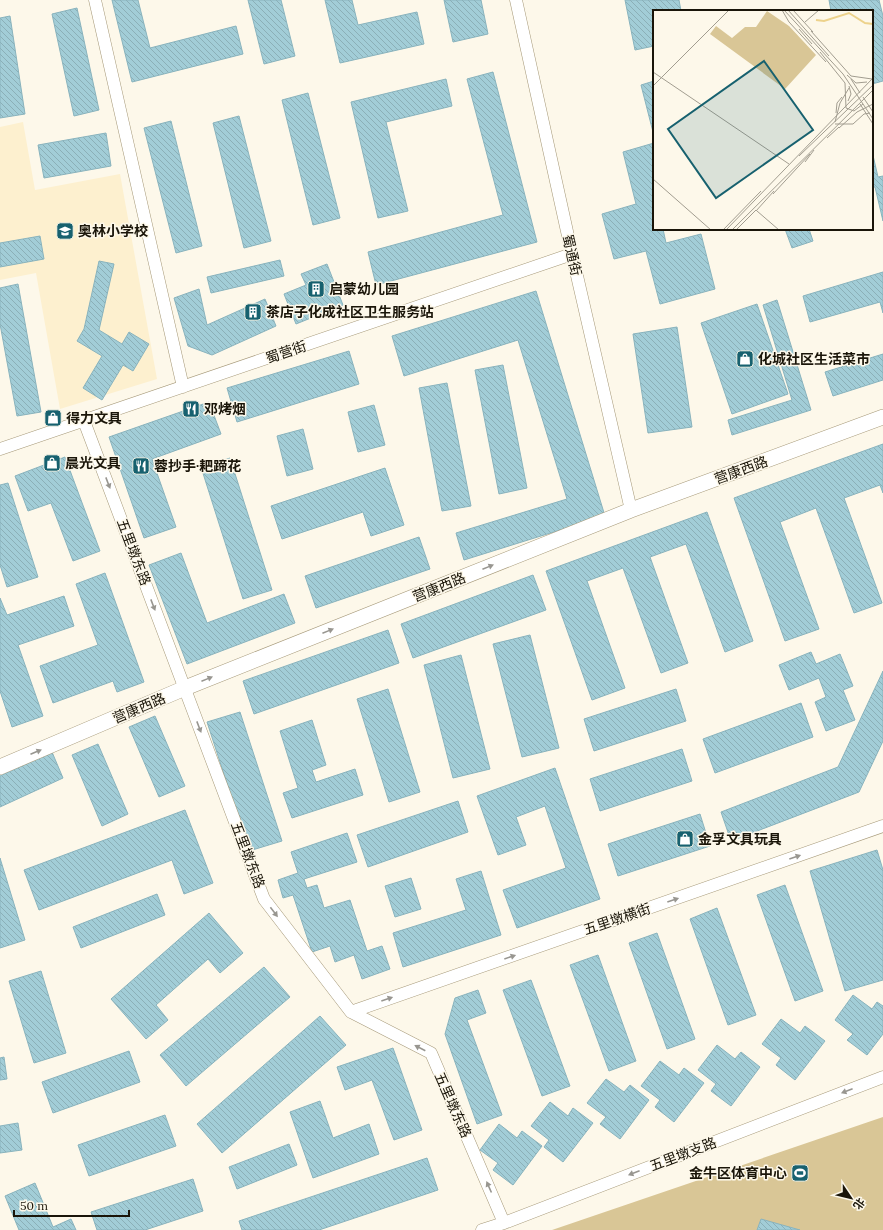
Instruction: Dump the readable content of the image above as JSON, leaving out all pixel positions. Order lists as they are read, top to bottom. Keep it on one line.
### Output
{"streets":{"street":["蜀通街","蜀营街","营康西路","五里墩东路","五里墩横街","五里墩支路"]},"crossings":[["蜀通街","蜀营街"],["蜀通街","营康西路"],["蜀营街","五里墩东路"],["营康西路","五里墩东路"],["五里墩东路","五里墩横街"],["五里墩东路","五里墩支路"]],"one_way":["营康西路","五里墩横街","五里墩支路"],"places":{"school or university":["奥林小学校"],"building":["启蒙幼儿园","茶店子化成社区卫生服务站"],"shop":["化城社区生活菜市","得力文具","晨光文具","金孚文具玩具"],"restaurant":["邓烤烟","蓉抄手·耙蹄花"],"sports":["金牛区体育中心"]},"scale_bar":"50 m","north":"bottom right"}
